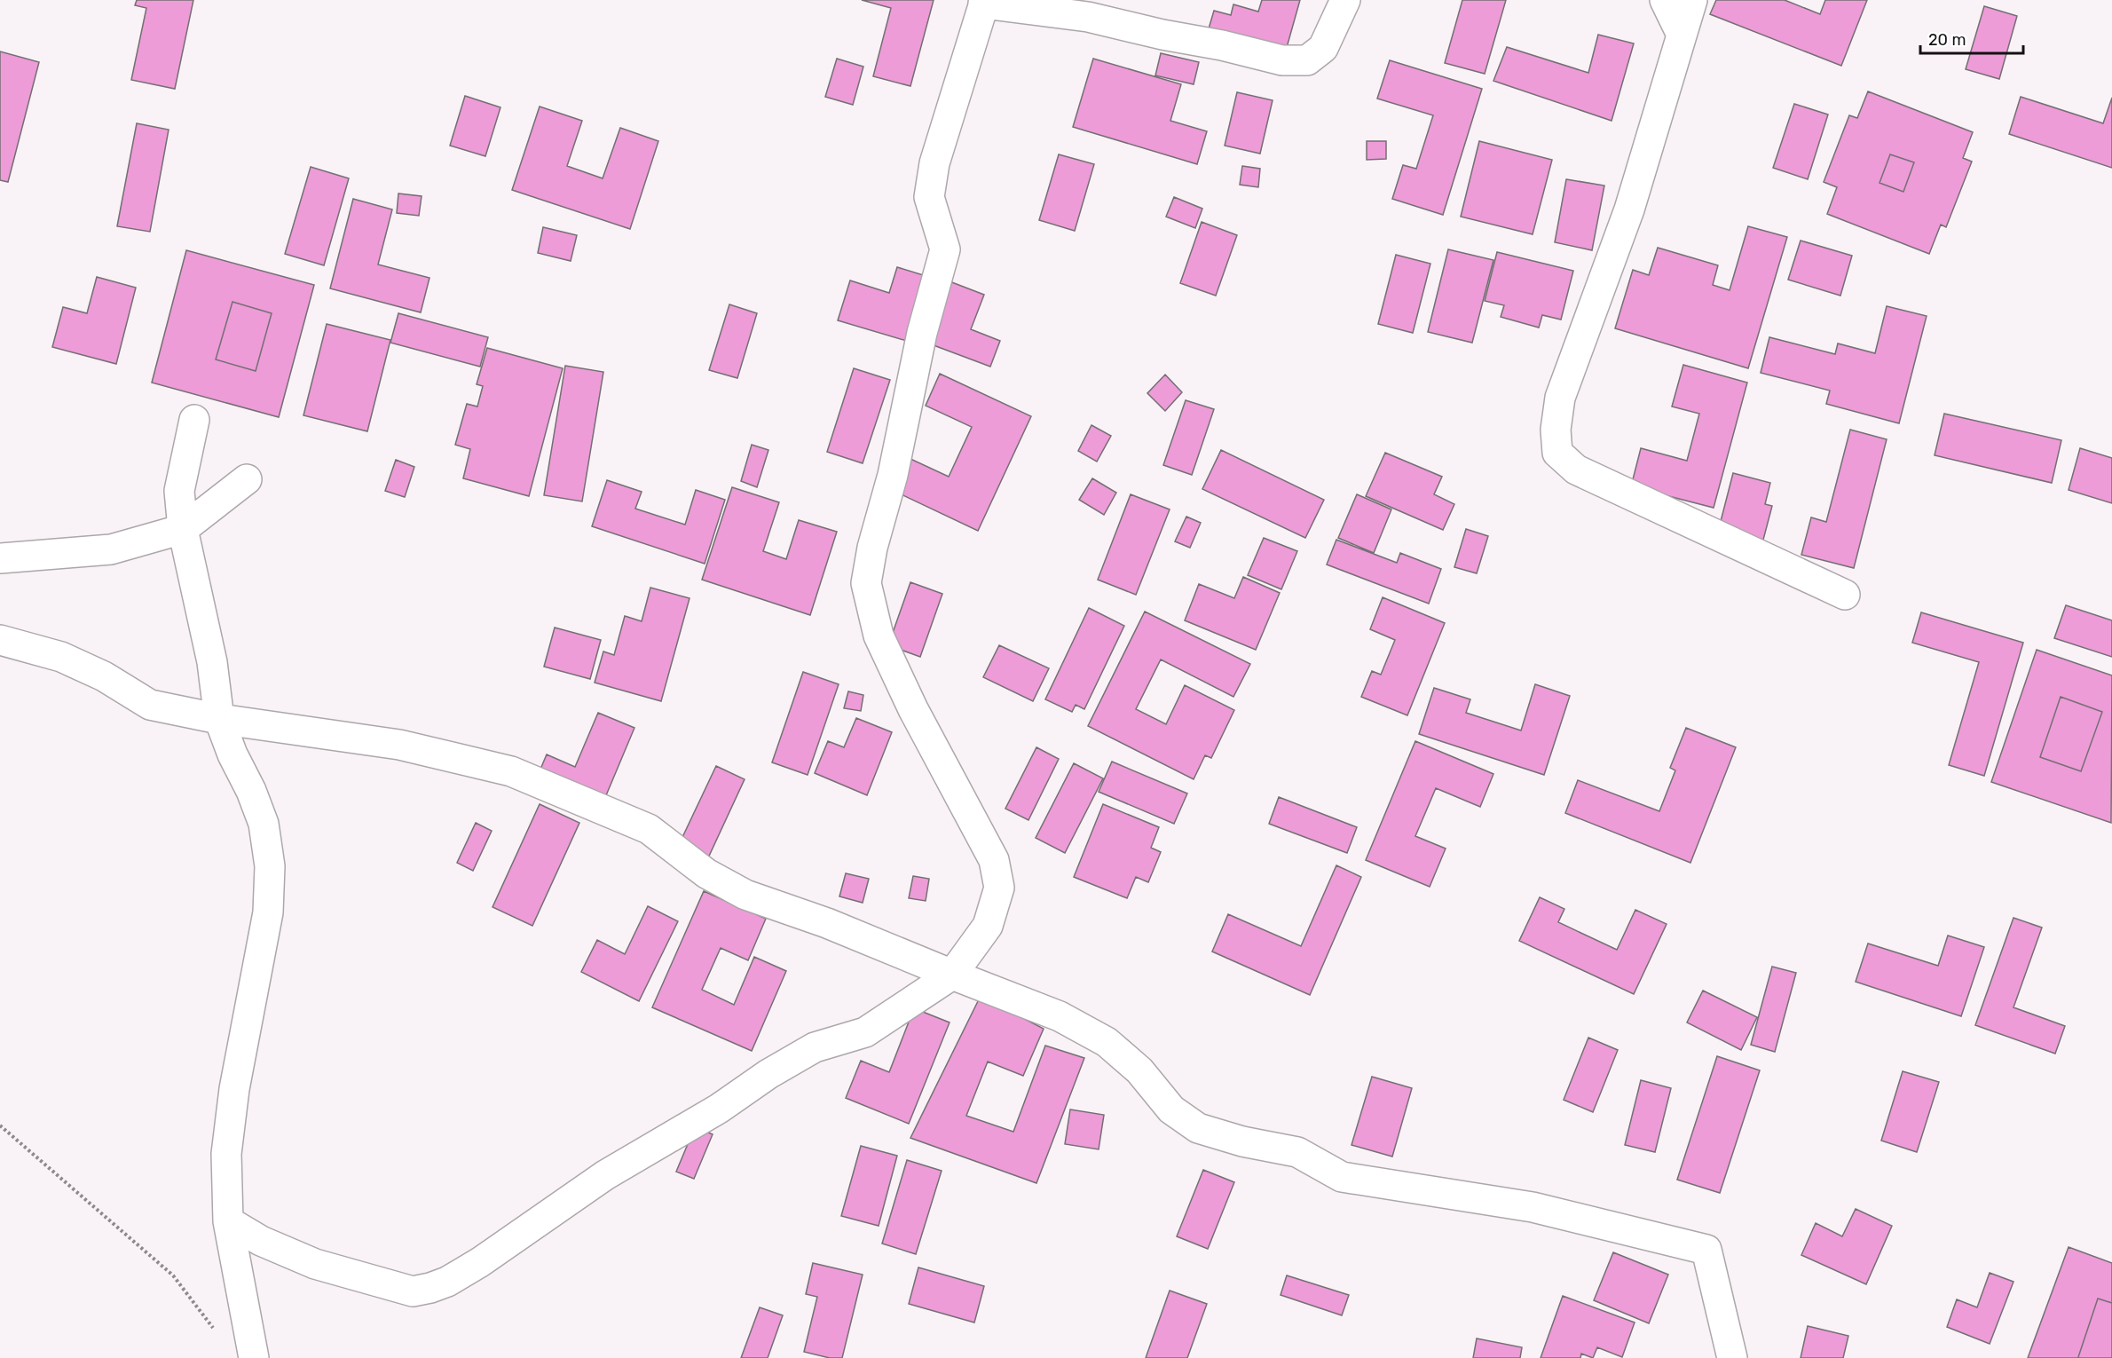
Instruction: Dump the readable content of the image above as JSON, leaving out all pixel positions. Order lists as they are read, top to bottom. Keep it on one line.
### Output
{"scale_bar":"20 m"}
